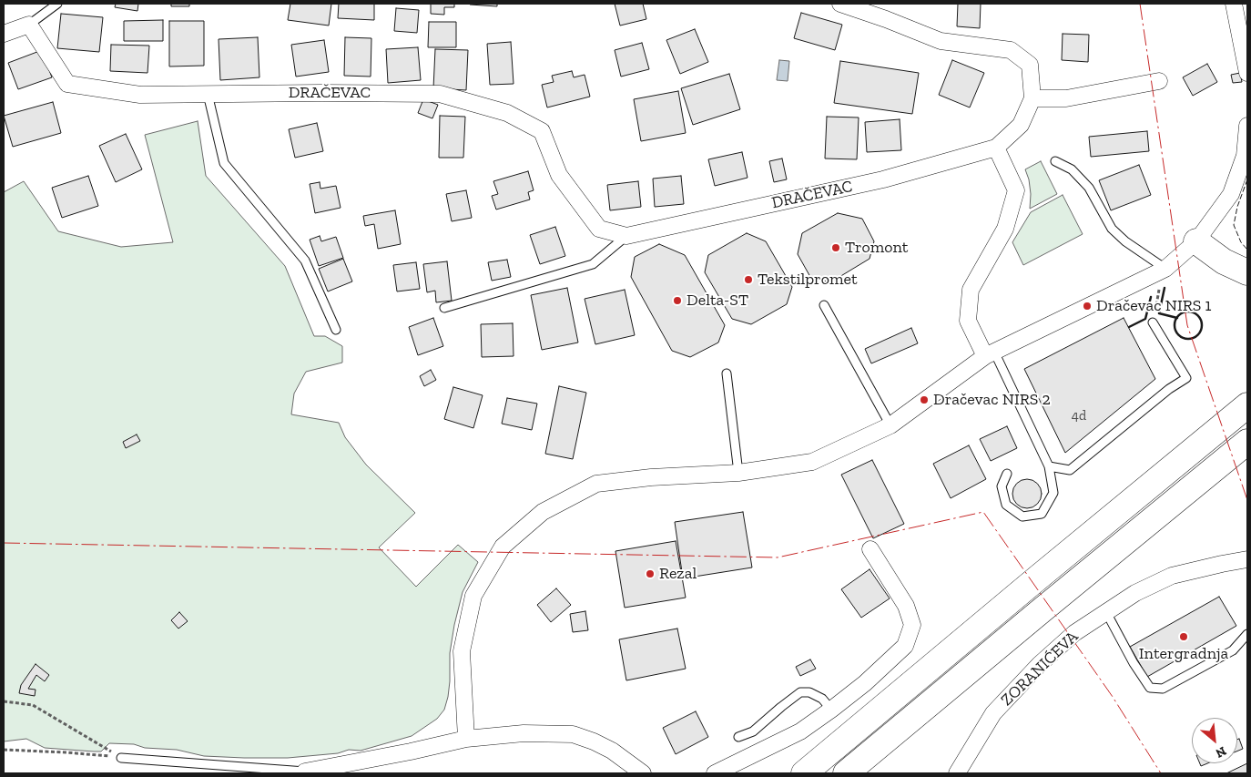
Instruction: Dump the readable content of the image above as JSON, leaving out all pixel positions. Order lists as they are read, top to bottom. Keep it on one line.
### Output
{"streets":{"street":["DRAČEVAC","ZORANIĆEVA"]},"places":["Tromont","Tekstilpromet","Delta-ST","Dračevac NIRS 1","Dračevac NIRS 2","Rezal","Intergradnja"],"house_numbers":["4d"],"north":"bottom right"}
